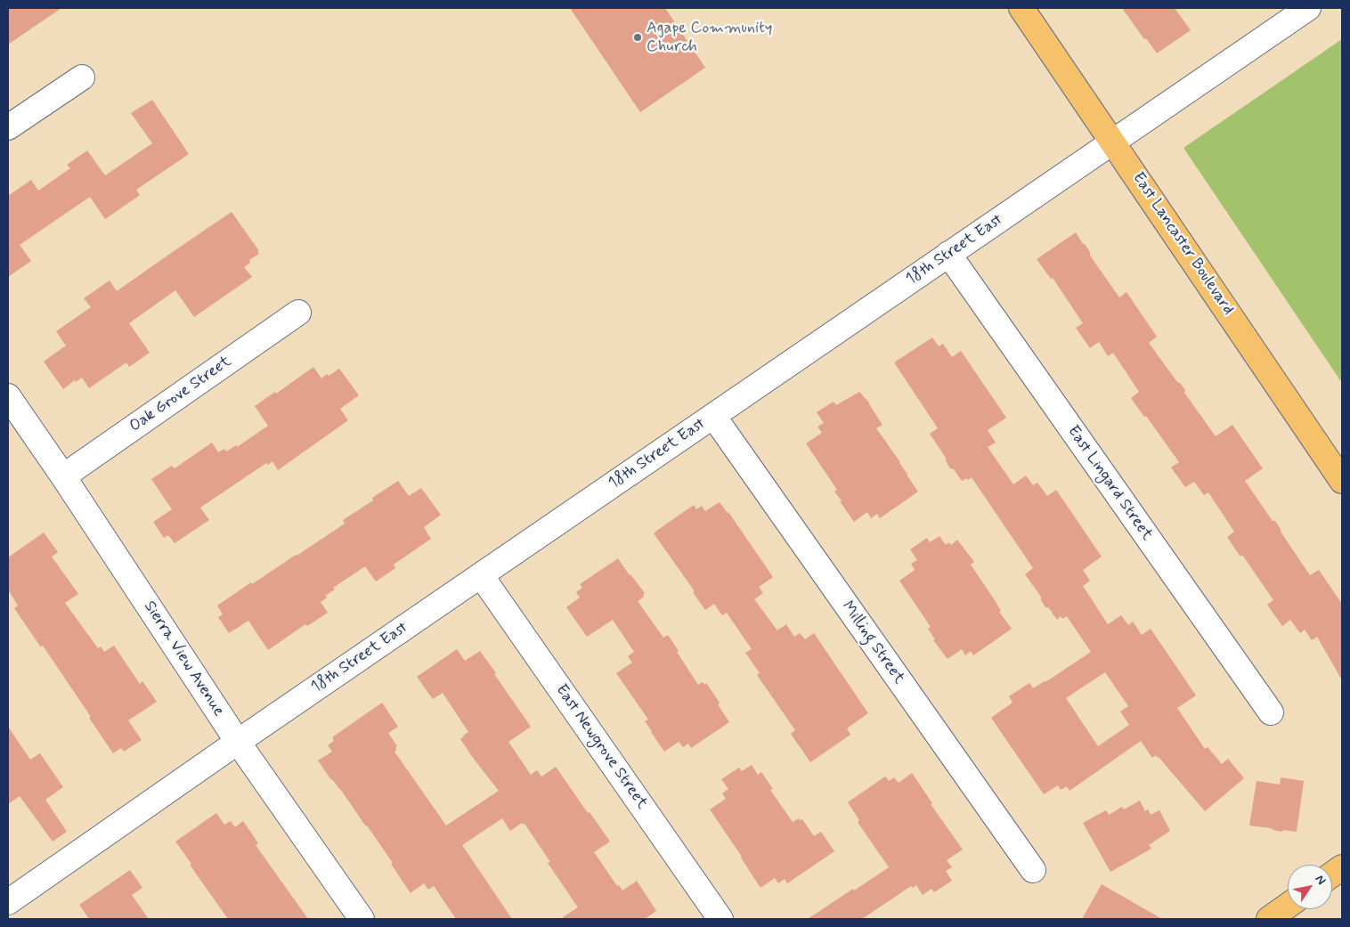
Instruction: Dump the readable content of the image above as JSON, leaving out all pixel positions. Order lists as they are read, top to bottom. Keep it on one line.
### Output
{"streets":{"main road":["East Lancaster Boulevard"],"street":["18th Street East","Oak Grove Street","East Lingard Street","Milling Street","Sierra View Avenue","East Newgrove Street"]},"crossings":[["East Lancaster Boulevard","18th Street East"],["18th Street East","East Lingard Street"],["18th Street East","Milling Street"],["18th Street East","Sierra View Avenue"],["18th Street East","East Newgrove Street"],["Oak Grove Street","Sierra View Avenue"]],"places":["Agape Community Church"],"north":"top right"}
